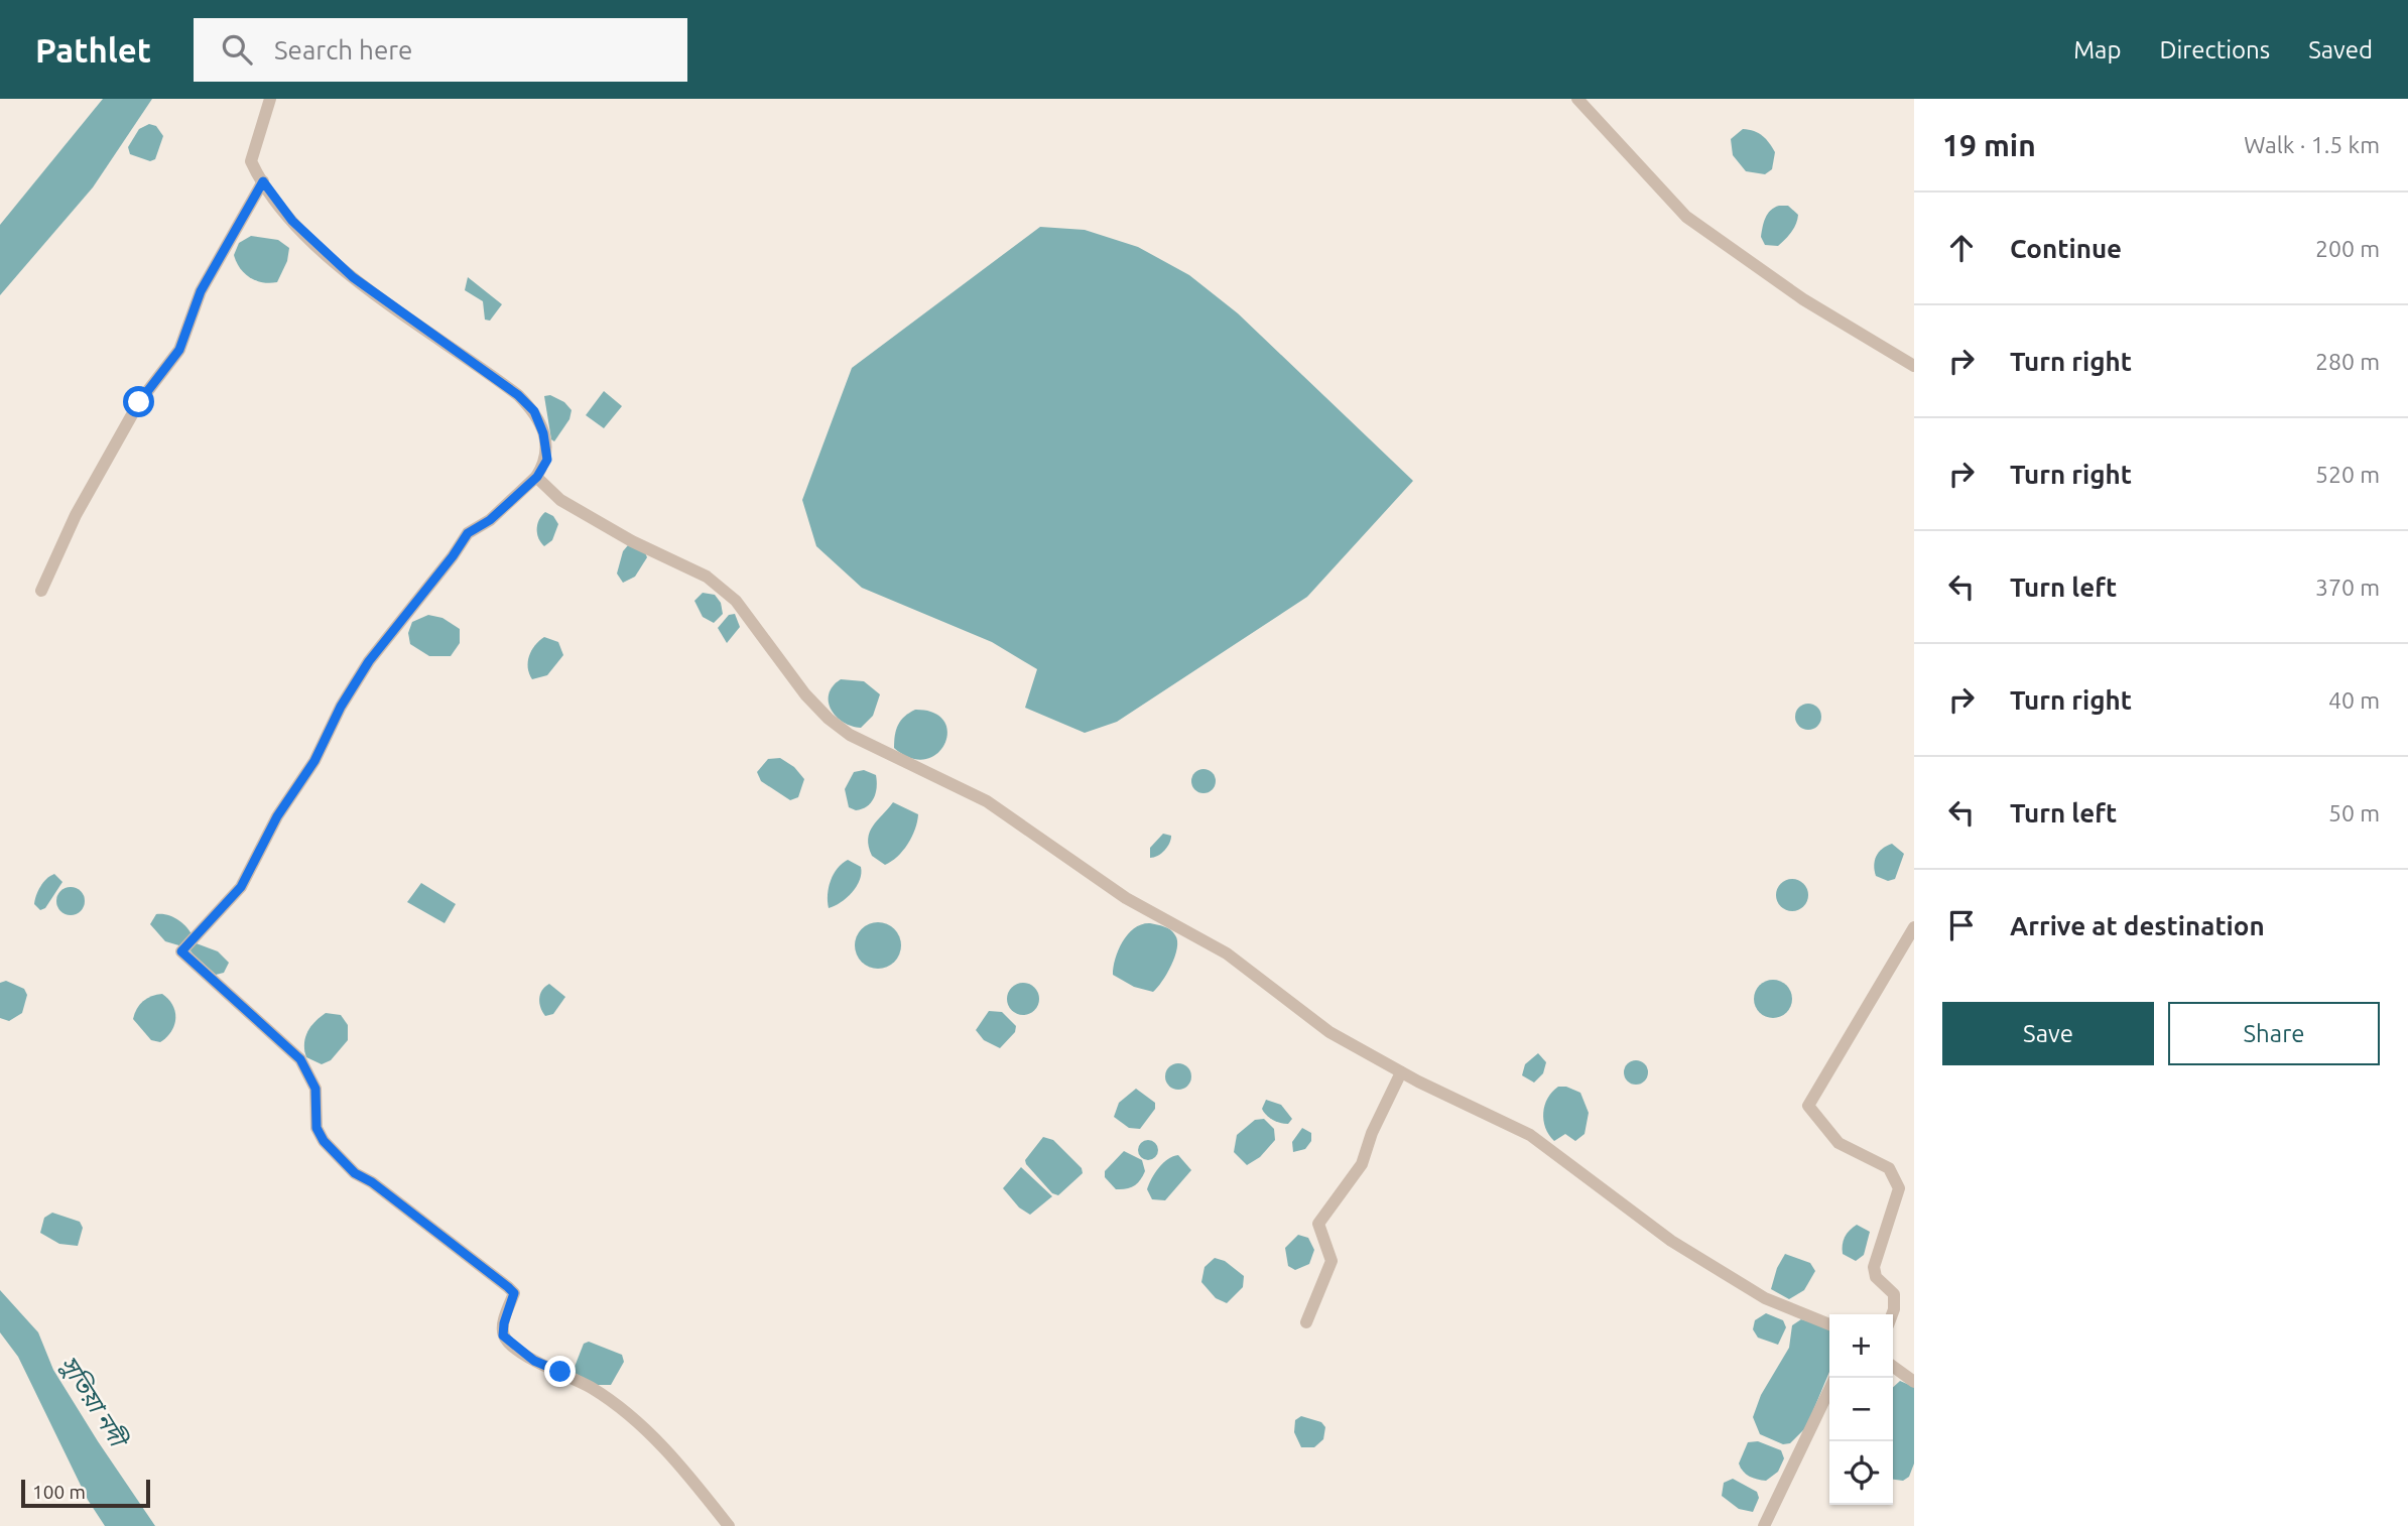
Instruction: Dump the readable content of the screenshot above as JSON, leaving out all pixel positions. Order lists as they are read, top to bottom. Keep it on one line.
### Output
{"water":["সুতিয়া নদী"],"scale_bar":"100 m","page":{"header":"Pathlet","search":"Search here","nav":["Map","Directions","Saved"],"heading":["19 min","Walk · 1.5 km"],"list":[["Continue","200 m"],["Turn right","280 m"],["Turn right","520 m"],["Turn left","370 m"],["Turn right","40 m"],["Turn left","50 m"],"Arrive at destination"],"buttons":["Save","Share"],"map_buttons":["+","−"],"scale":"100 m"}}
